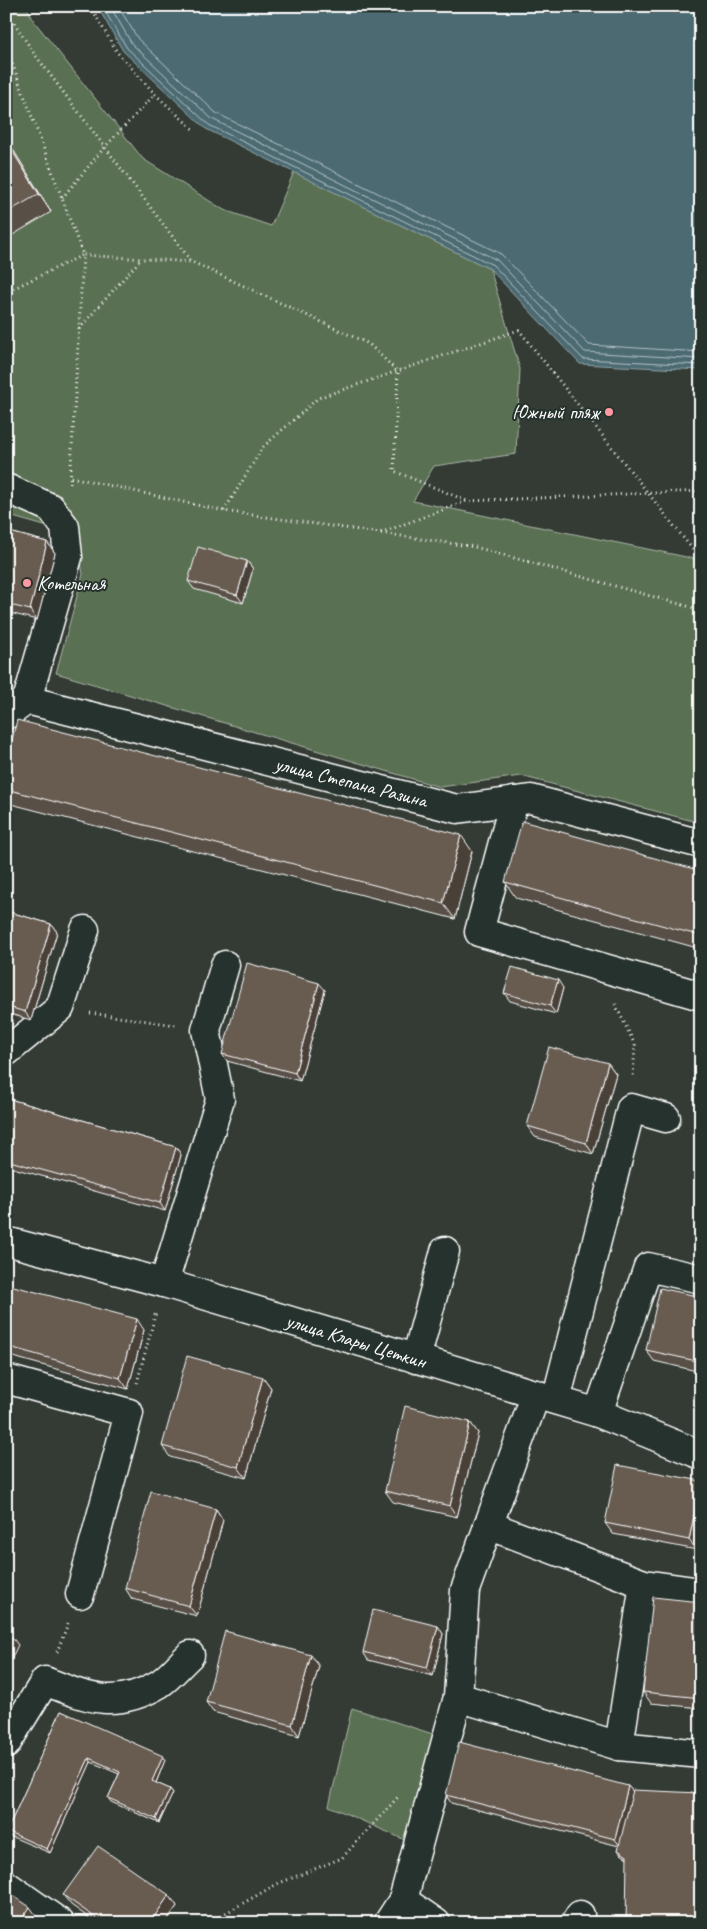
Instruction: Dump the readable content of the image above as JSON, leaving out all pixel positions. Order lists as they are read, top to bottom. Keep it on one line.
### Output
{"streets":{"street":["улица Степана Разина","улица Клары Цеткин"]},"places":["Южный пляж","Котельная"]}
